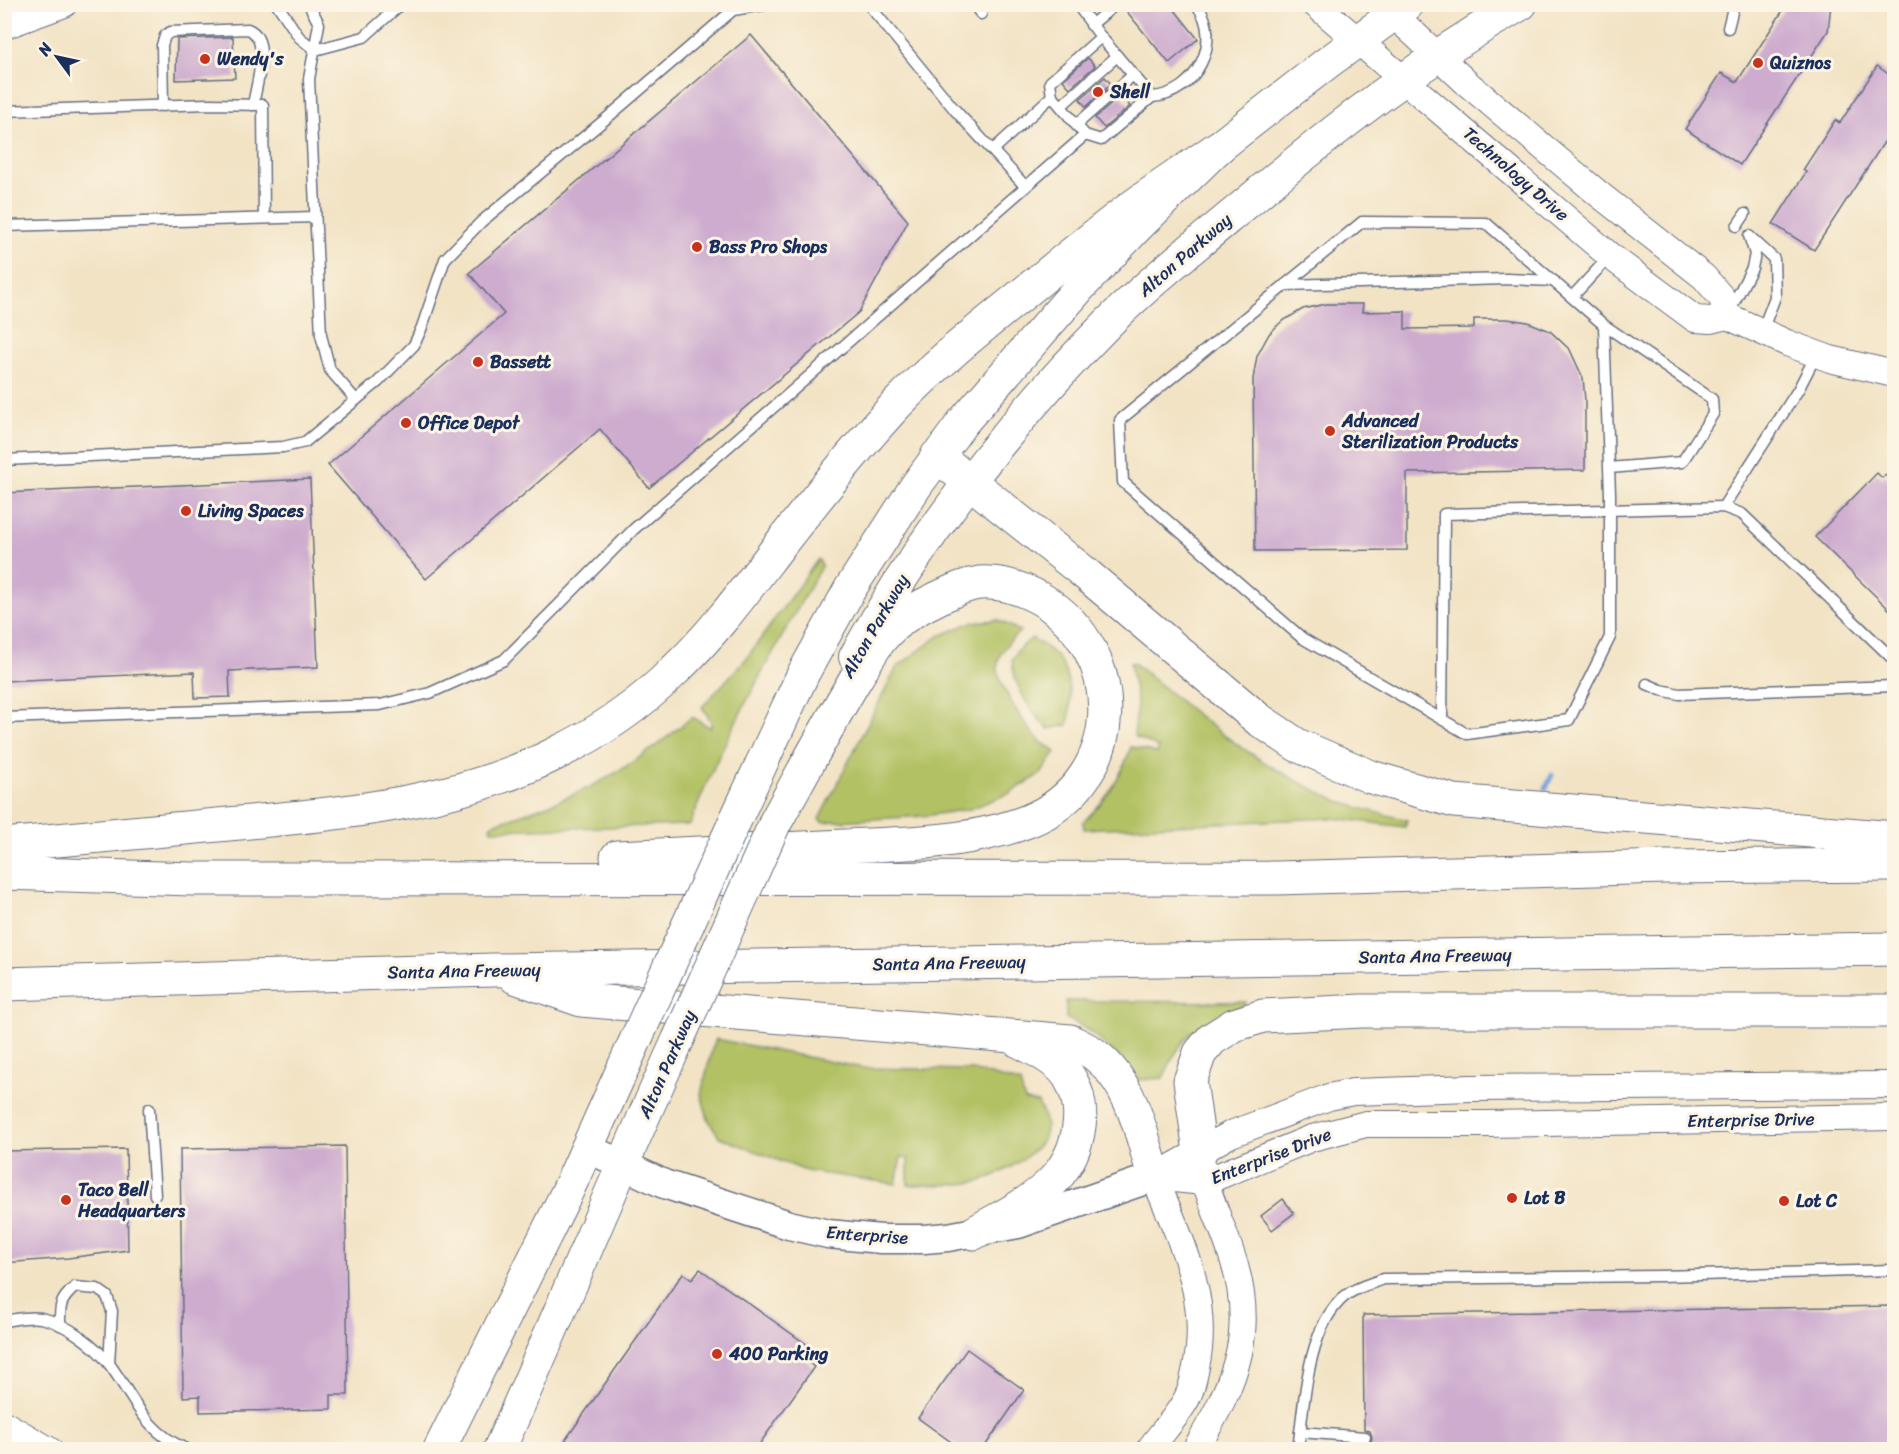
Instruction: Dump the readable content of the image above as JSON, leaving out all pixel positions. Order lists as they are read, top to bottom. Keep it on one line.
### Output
{"streets":{"highway":["Santa Ana Freeway"],"main road":["Alton Parkway","Enterprise"],"street":["Technology Drive","Enterprise Drive"]},"crossings":[["Technology Drive","Alton Parkway"],["Alton Parkway","Enterprise"],["Enterprise Drive","Enterprise"]],"places":["Wendy's","Quiznos","Shell","Bass Pro Shops","Bassett","Office Depot","Advanced Sterilization Products","Living Spaces","Lot B","Taco Bell Headquarters","Lot C","400 Parking"],"north":"top left"}
